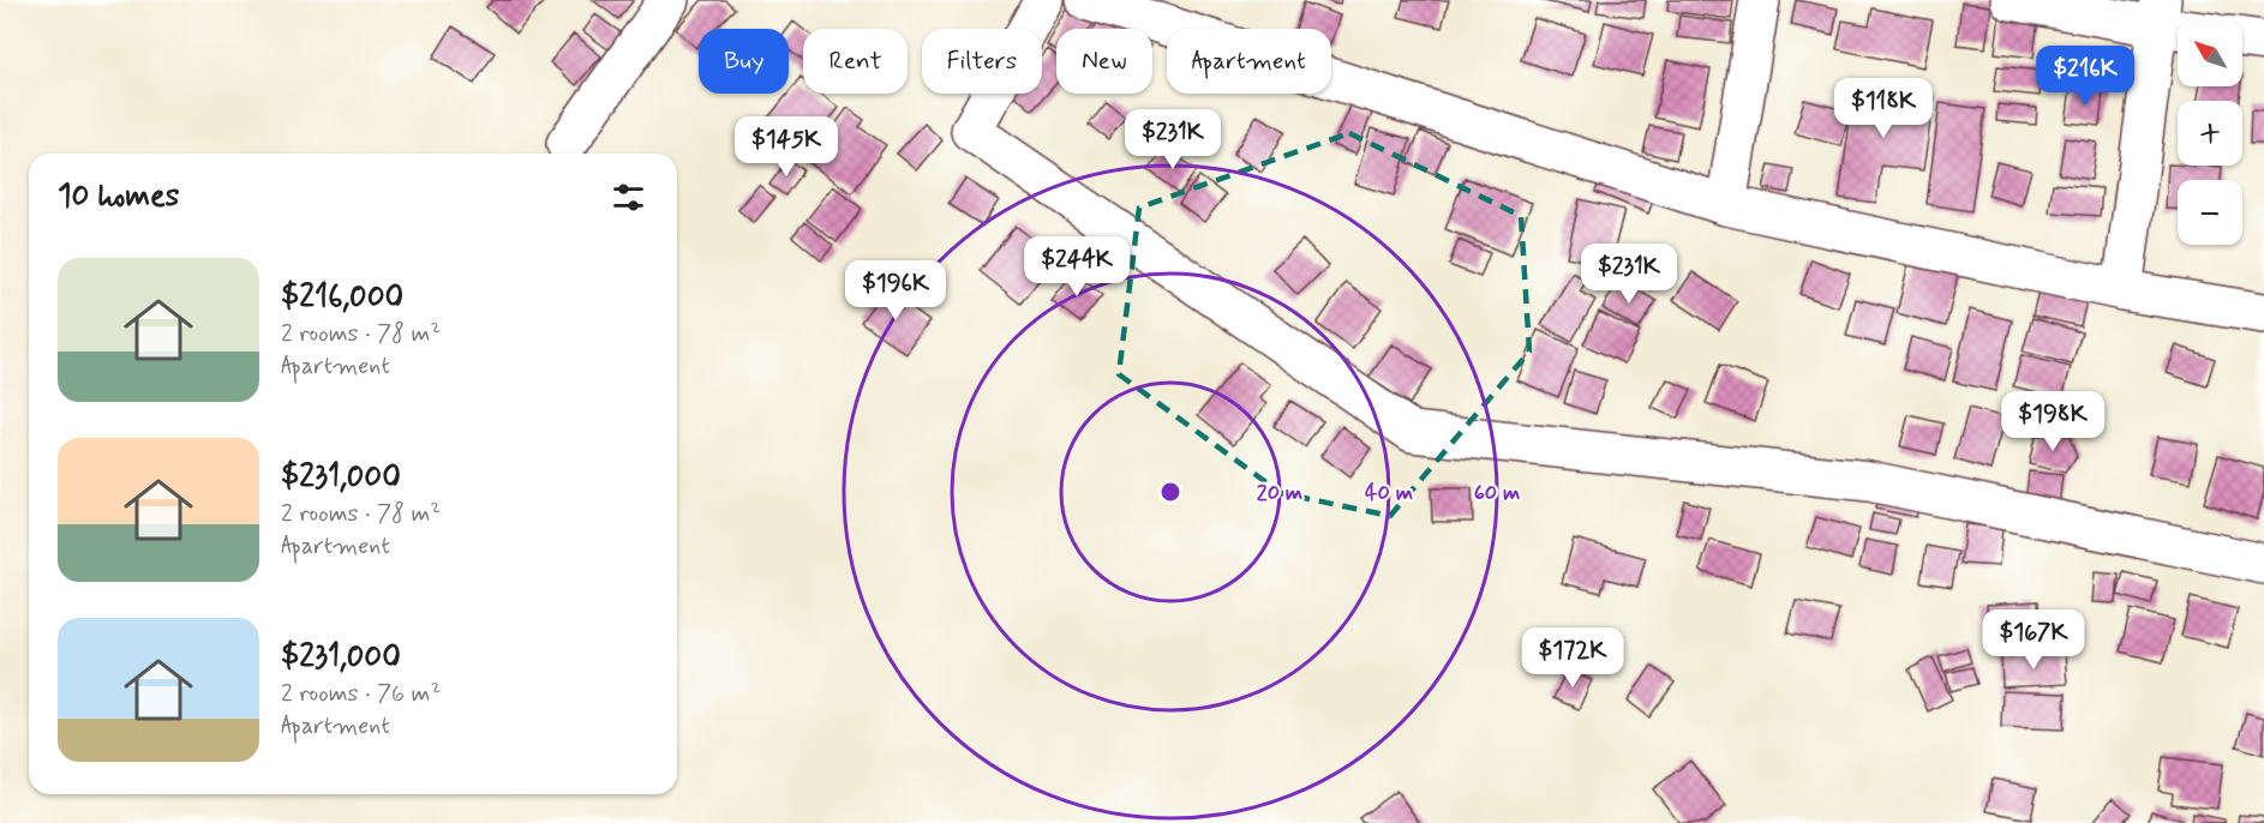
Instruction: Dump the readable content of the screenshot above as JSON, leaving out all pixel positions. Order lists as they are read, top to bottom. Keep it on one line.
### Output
{"north":"top left","page":{"map_buttons":["+","−"],"chip":["Buy","Rent","Filters","New","Apartment"],"price":["$216K","$118K","$231K","$145K","$244K","$231K","$196K","$198K","$167K","$172K"],"heading":"10 homes","list":[{"name":"$216,000","note":"2 rooms · 78 m² · Apartment"},{"name":"$231,000","note":"2 rooms · 78 m² · Apartment"},{"name":"$231,000","note":"2 rooms · 76 m² · Apartment"}]},"rings":["20 m","40 m","60 m"]}
